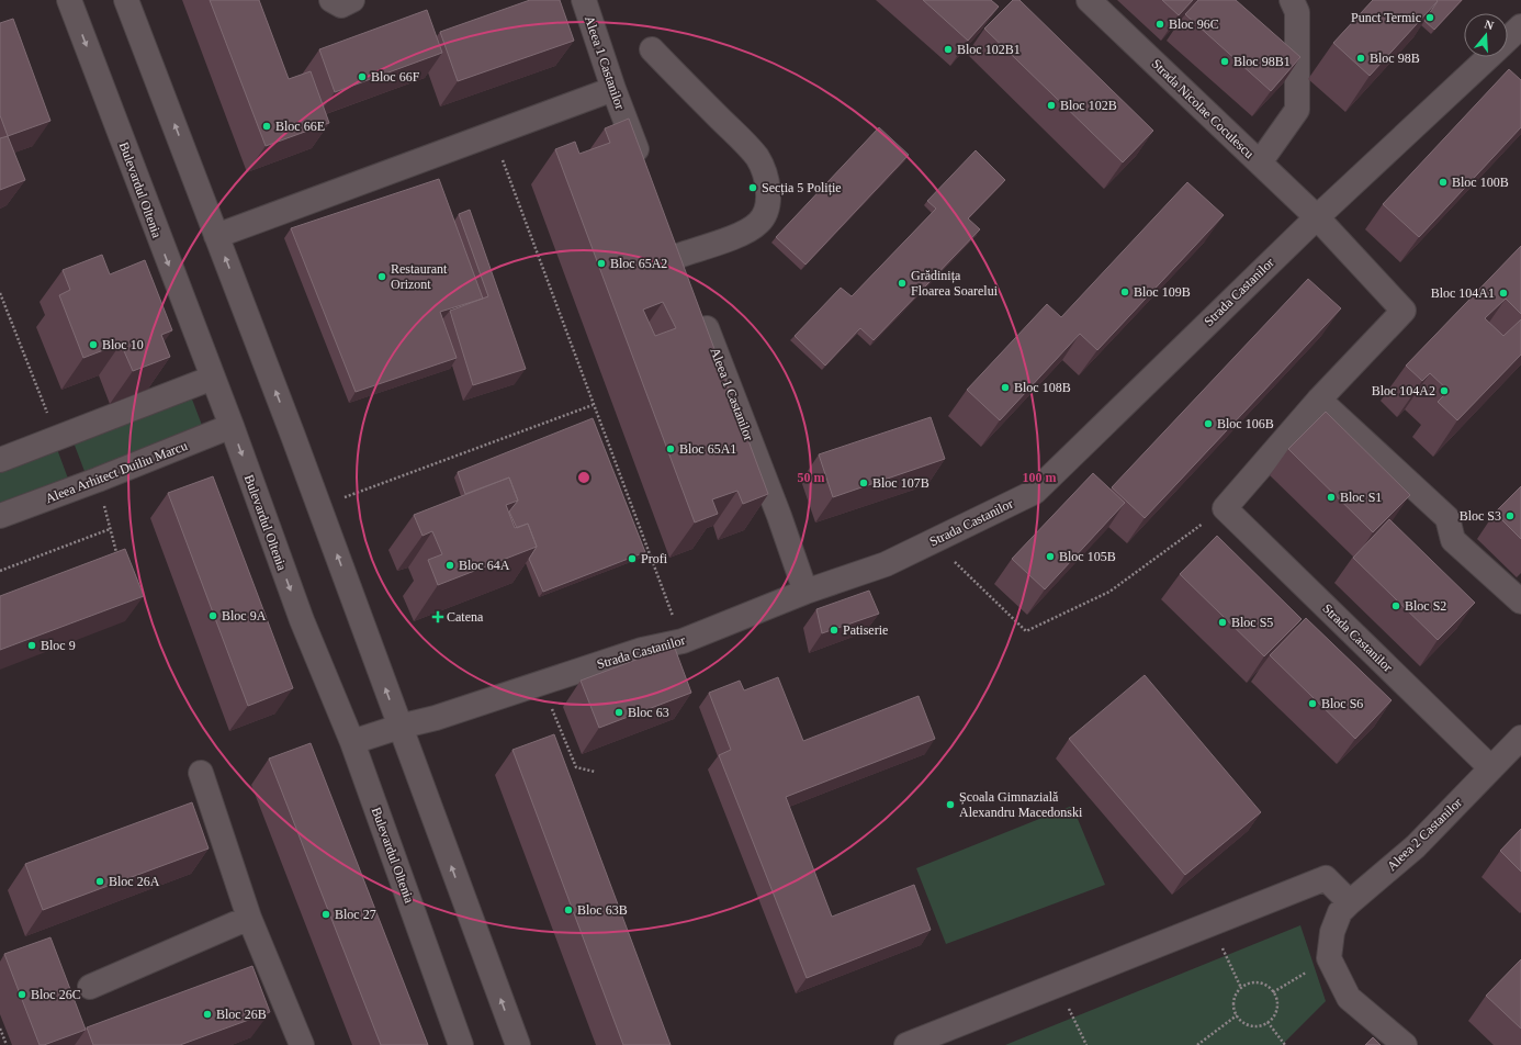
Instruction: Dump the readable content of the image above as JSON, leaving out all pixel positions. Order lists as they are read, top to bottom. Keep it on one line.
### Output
{"streets":{"street":["Aleea 1 Castanilor","Strada Nicolae Coculescu","Bulevardul Oltenia","Strada Castanilor","Aleea Arhitect Duiliu Marcu","Aleea 2 Castanilor"]},"crossings":[["Aleea 1 Castanilor","Strada Castanilor"],["Strada Nicolae Coculescu","Strada Castanilor"],["Bulevardul Oltenia","Strada Castanilor"],["Bulevardul Oltenia","Aleea Arhitect Duiliu Marcu"],["Strada Castanilor","Aleea 2 Castanilor"]],"places":{"other":["Punct Termic","Bloc 96C","Bloc 102B1","Bloc 98B","Bloc 98B1","Bloc 66F","Bloc 102B","Bloc 66E","Bloc 100B","Secția 5 Poliție","Bloc 65A2","Restaurant Orizont","Grădinița Floarea Soarelui","Bloc 109B","Bloc 104A1","Bloc 10","Bloc 108B","Bloc 104A2","Bloc 106B","Bloc 65A1","Bloc 107B","Bloc S1","Bloc S3","Bloc 105B","Profi","Bloc 64A","Bloc S2","Bloc 9A","Bloc S5","Patiserie","Bloc 9","Bloc S6","Bloc 63","Școala Gimnazială Alexandru Macedonski","Bloc 26A","Bloc 63B","Bloc 27","Bloc 26C","Bloc 26B"],"health":["Catena"]},"north":"top","rings":["50 m","100 m"]}
